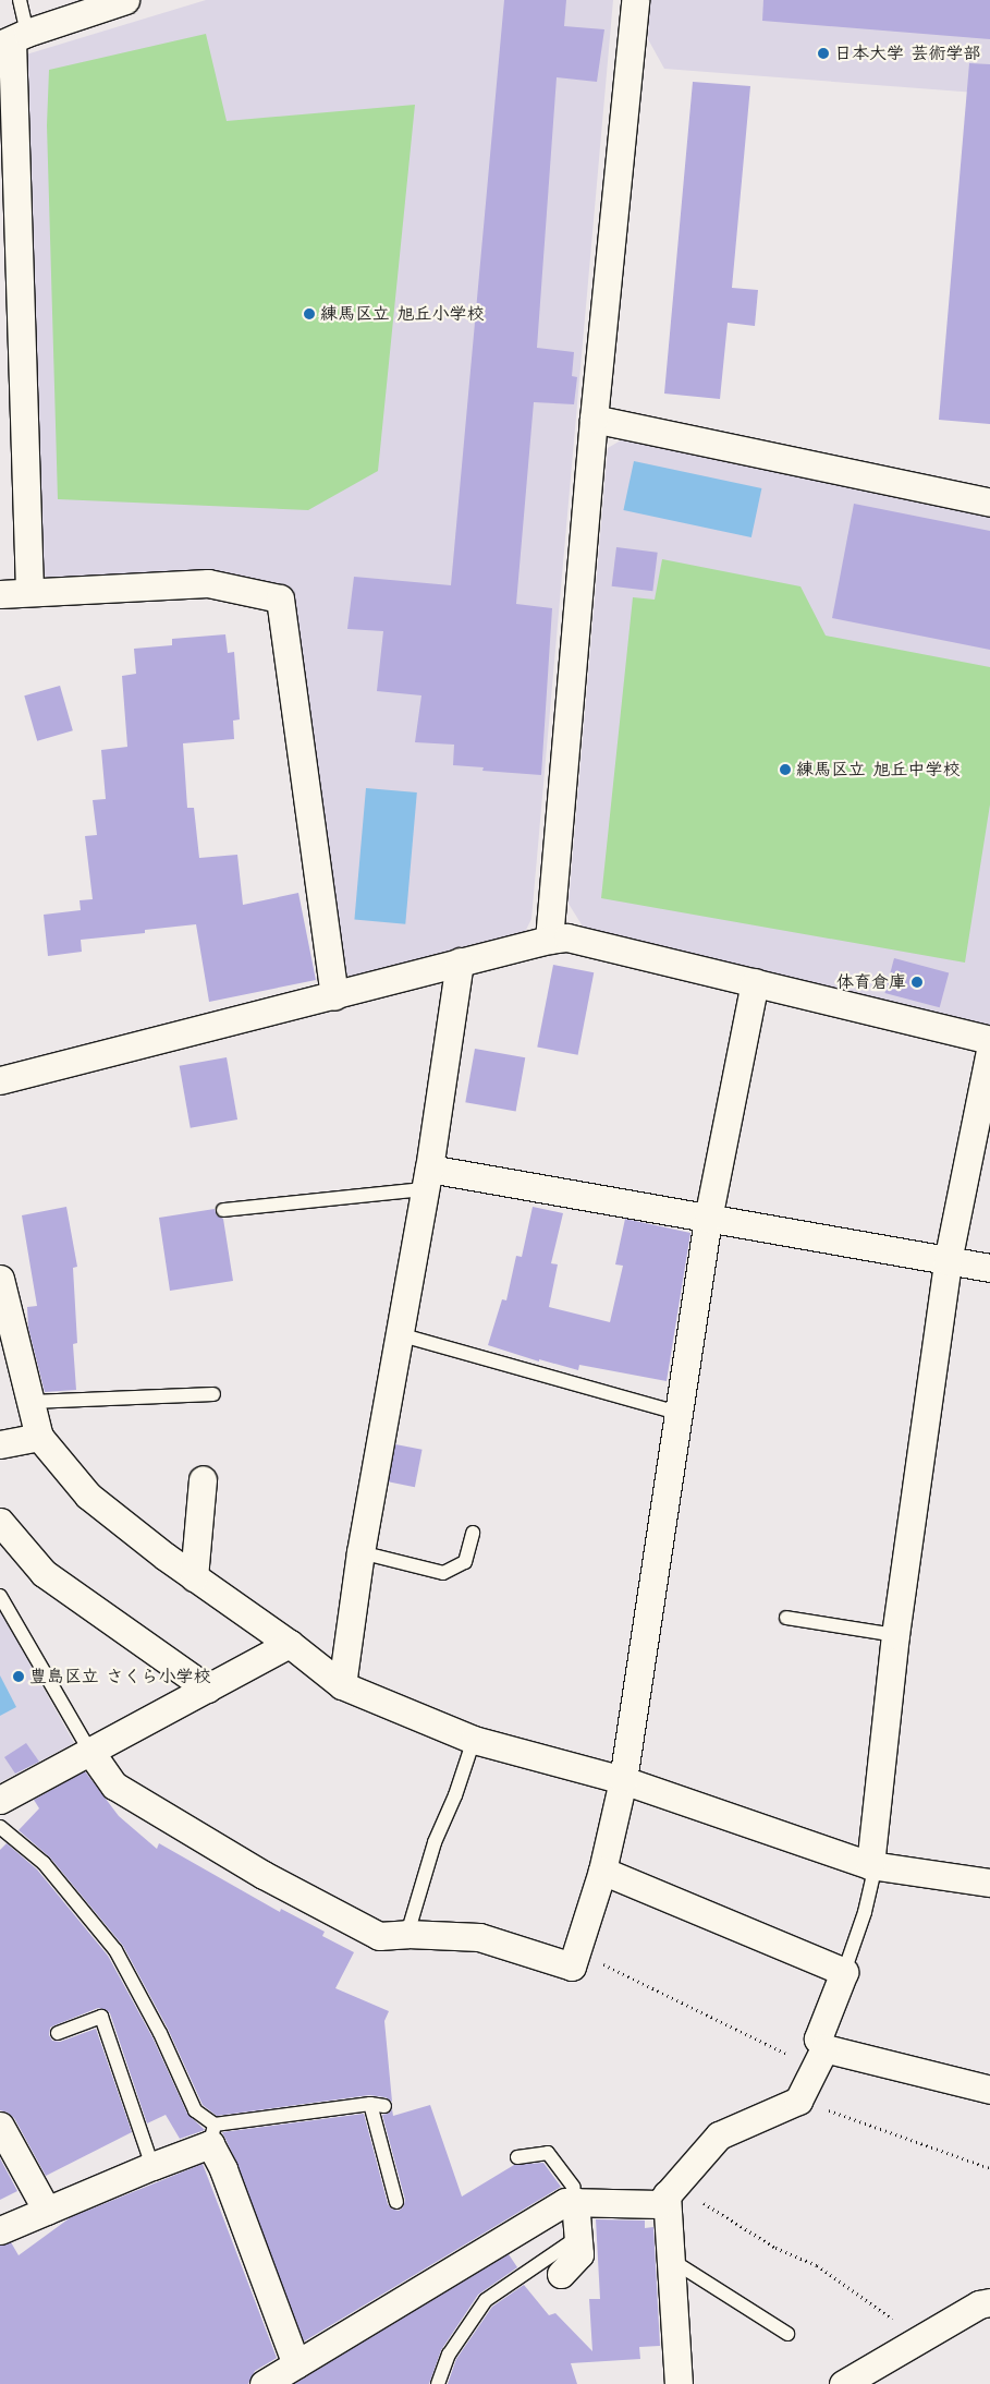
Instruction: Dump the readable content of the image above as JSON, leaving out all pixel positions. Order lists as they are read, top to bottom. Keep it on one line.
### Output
{"places":["日本大学 芸術学部","練馬区立 旭丘小学校","練馬区立 旭丘中学校","体育倉庫","豊島区立 さくら小学校"]}
